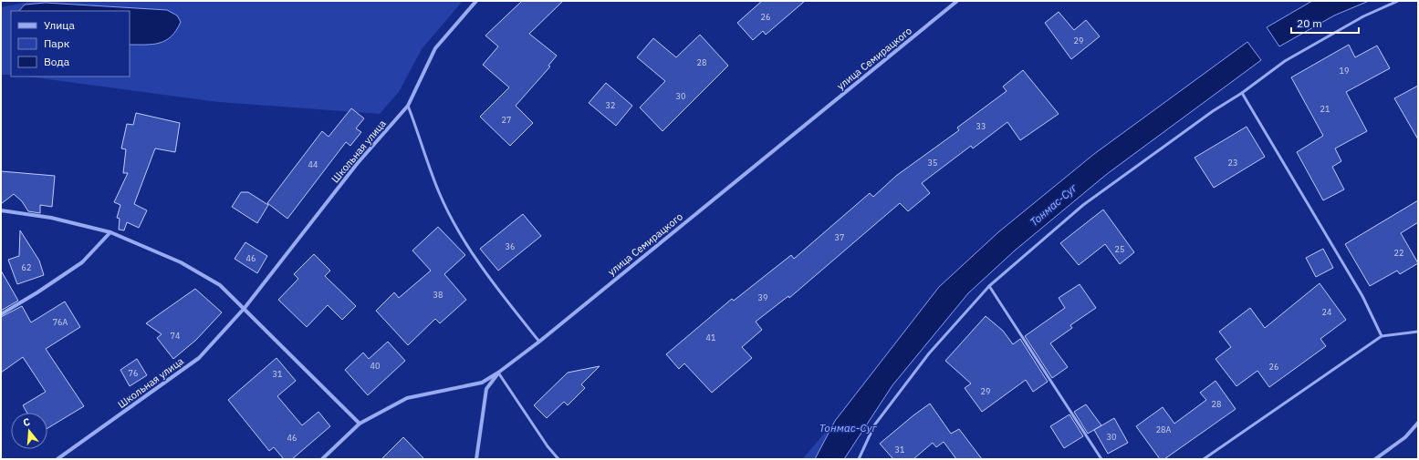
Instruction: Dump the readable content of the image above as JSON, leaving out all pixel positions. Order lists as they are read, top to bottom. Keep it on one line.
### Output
{"streets":{"street":["улица Семирацкого","Школьная улица"]},"water":["Тонмас-Суг"],"house_numbers":["26","29","28","19","30","32","21","27","33","35","23","44","37","36","25","22","46","62","38","39","24","76А","74","41","40","26","76","31","29","28","28А","30","46","31"],"legend":["Улица","Парк","Вода"],"scale_bar":"20 m","north":"top"}
